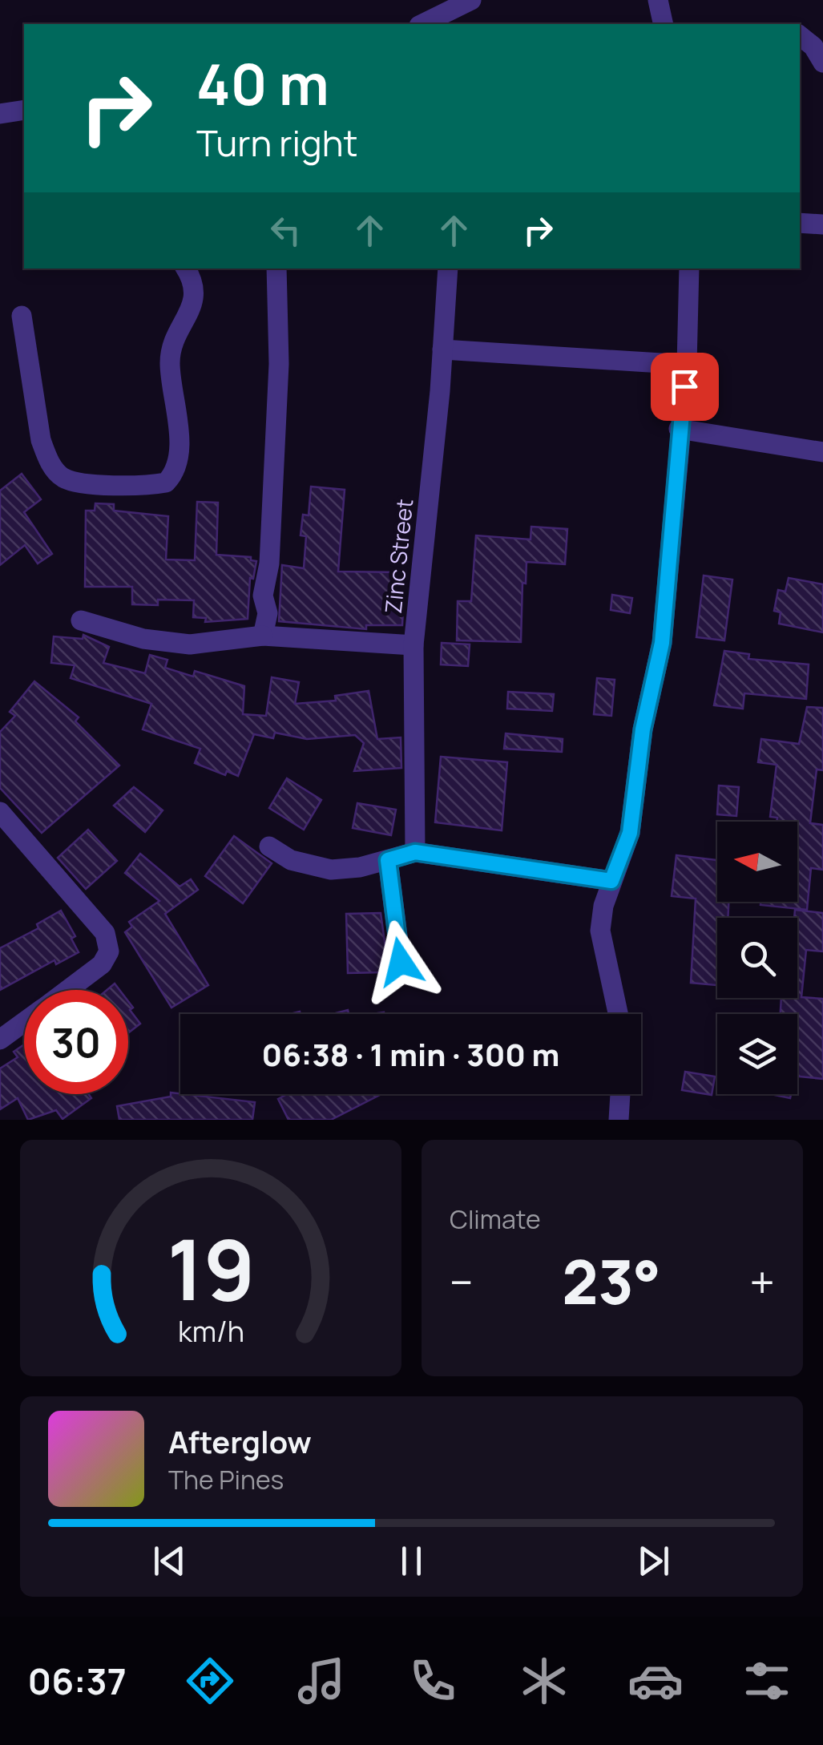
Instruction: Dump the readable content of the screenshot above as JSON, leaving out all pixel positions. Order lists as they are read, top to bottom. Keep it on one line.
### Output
{"streets":{"street":["Zinc Street"]},"north":"left","page":{"turn":["40 m","Turn right"],"limit":"30","trip":"06:38 · 1 min · 300 m","tile":"Climate","heat":["−","23°","+"],"song":["Afterglow","The Pines"],"tabs":"06:37","gauge":["19","km/h"]}}
